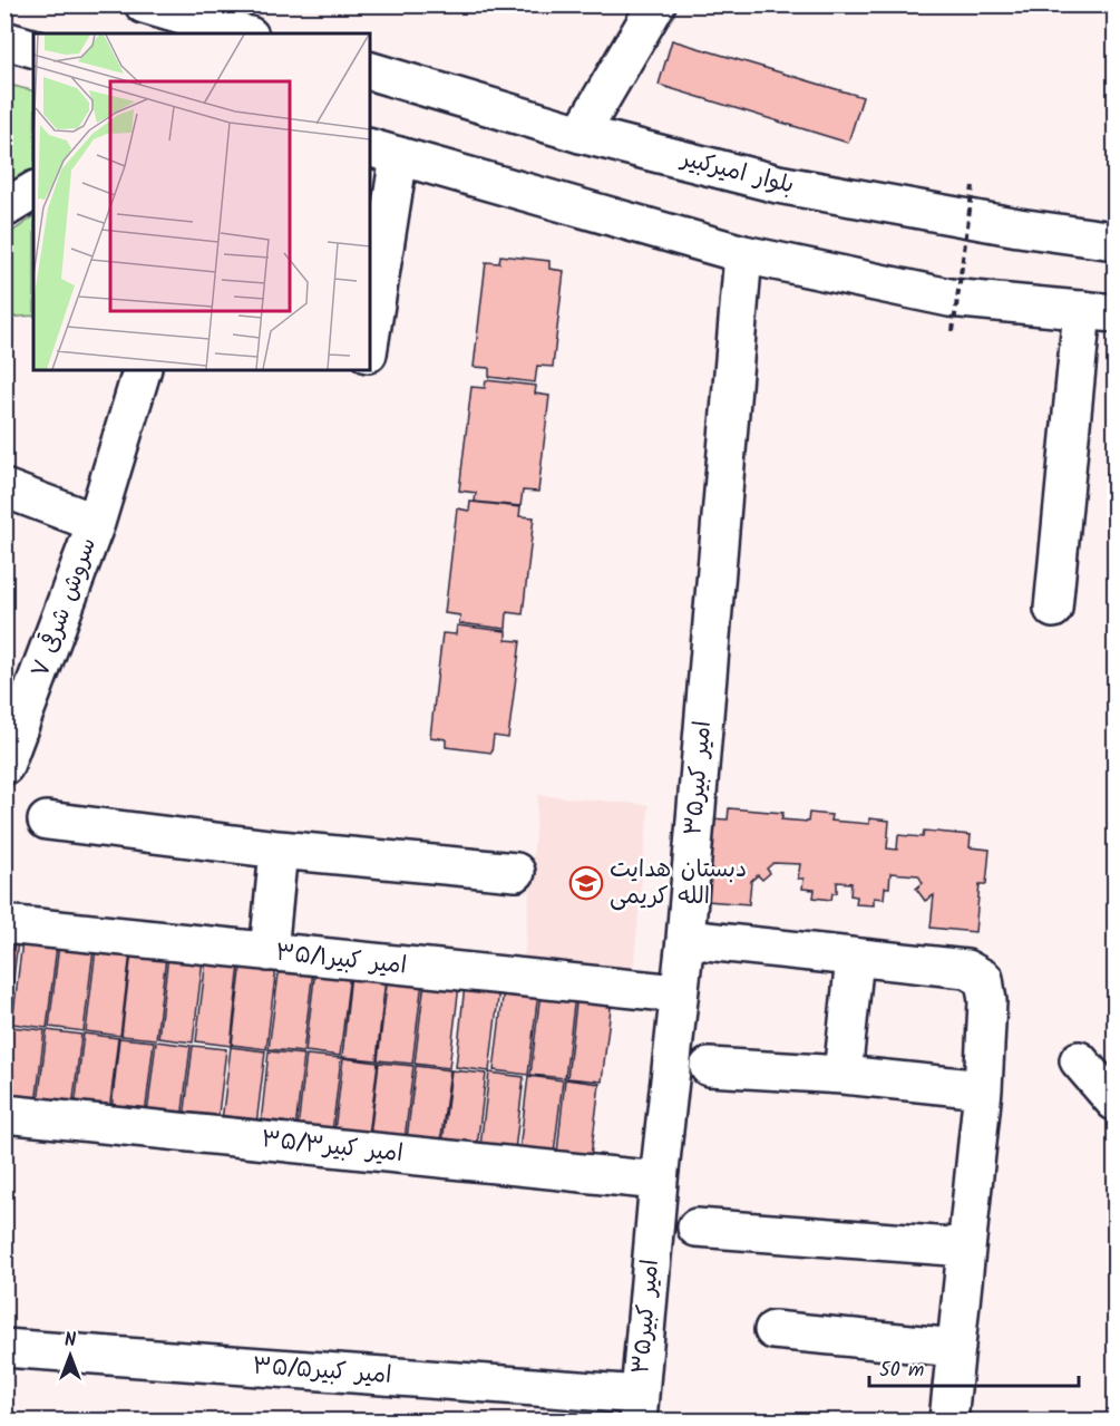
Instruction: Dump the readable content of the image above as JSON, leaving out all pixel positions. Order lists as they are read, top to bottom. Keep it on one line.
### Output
{"streets":{"main road":["بلوار امیرکبیر","سروش شرقی ۷","امیر کبیر۳۵","امیر کبیر۳۵/۱","امیر کبیر۳۵/۳","امیر کبیر۳۵/۵"]},"crossings":[["امیر کبیر۳۵","امیر کبیر۳۵/۱"],["امیر کبیر۳۵","امیر کبیر۳۵/۳"],["امیر کبیر۳۵","امیر کبیر۳۵/۵"]],"places":{"school or university":["دبستان هدایت الله کریمی"]},"scale_bar":"50 m","north":"top"}
